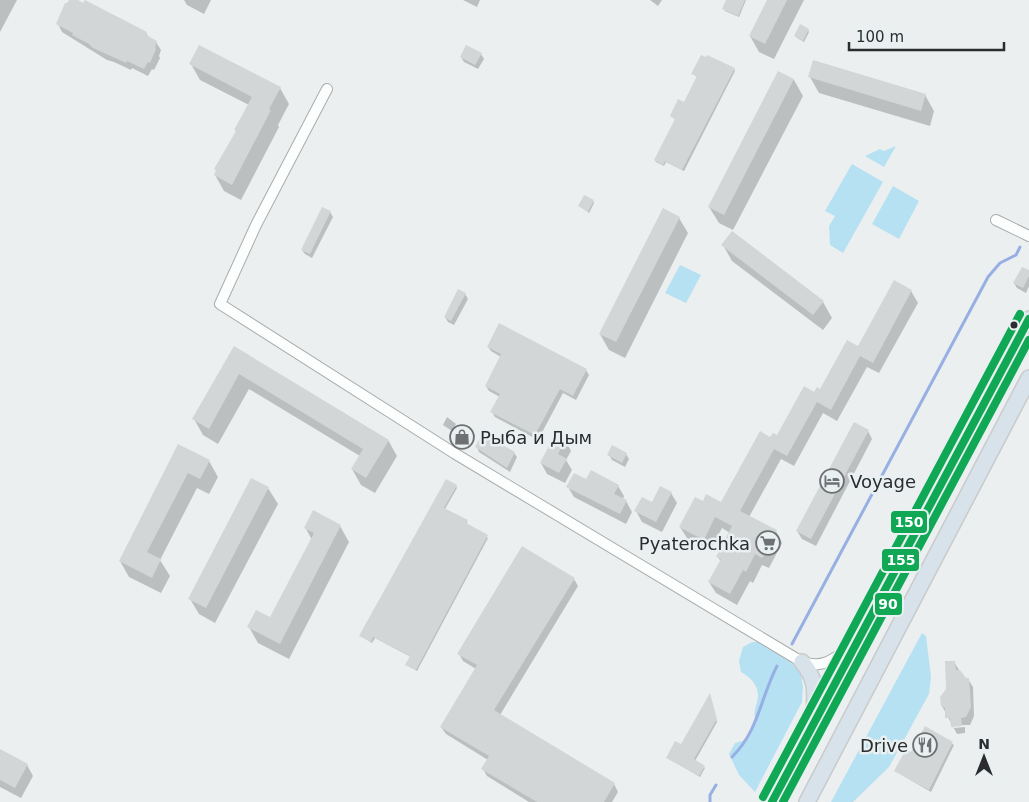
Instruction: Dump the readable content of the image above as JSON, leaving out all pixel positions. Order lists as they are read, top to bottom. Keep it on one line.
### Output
{"places":{"shop":["Рыба и Дым"],"hotel":["Voyage"],"supermarket":["Pyaterochka"],"restaurant":["Drive"]},"lines":["transit line 150","transit line 155","transit line 90"],"scale_bar":"100 m","north":"top"}
